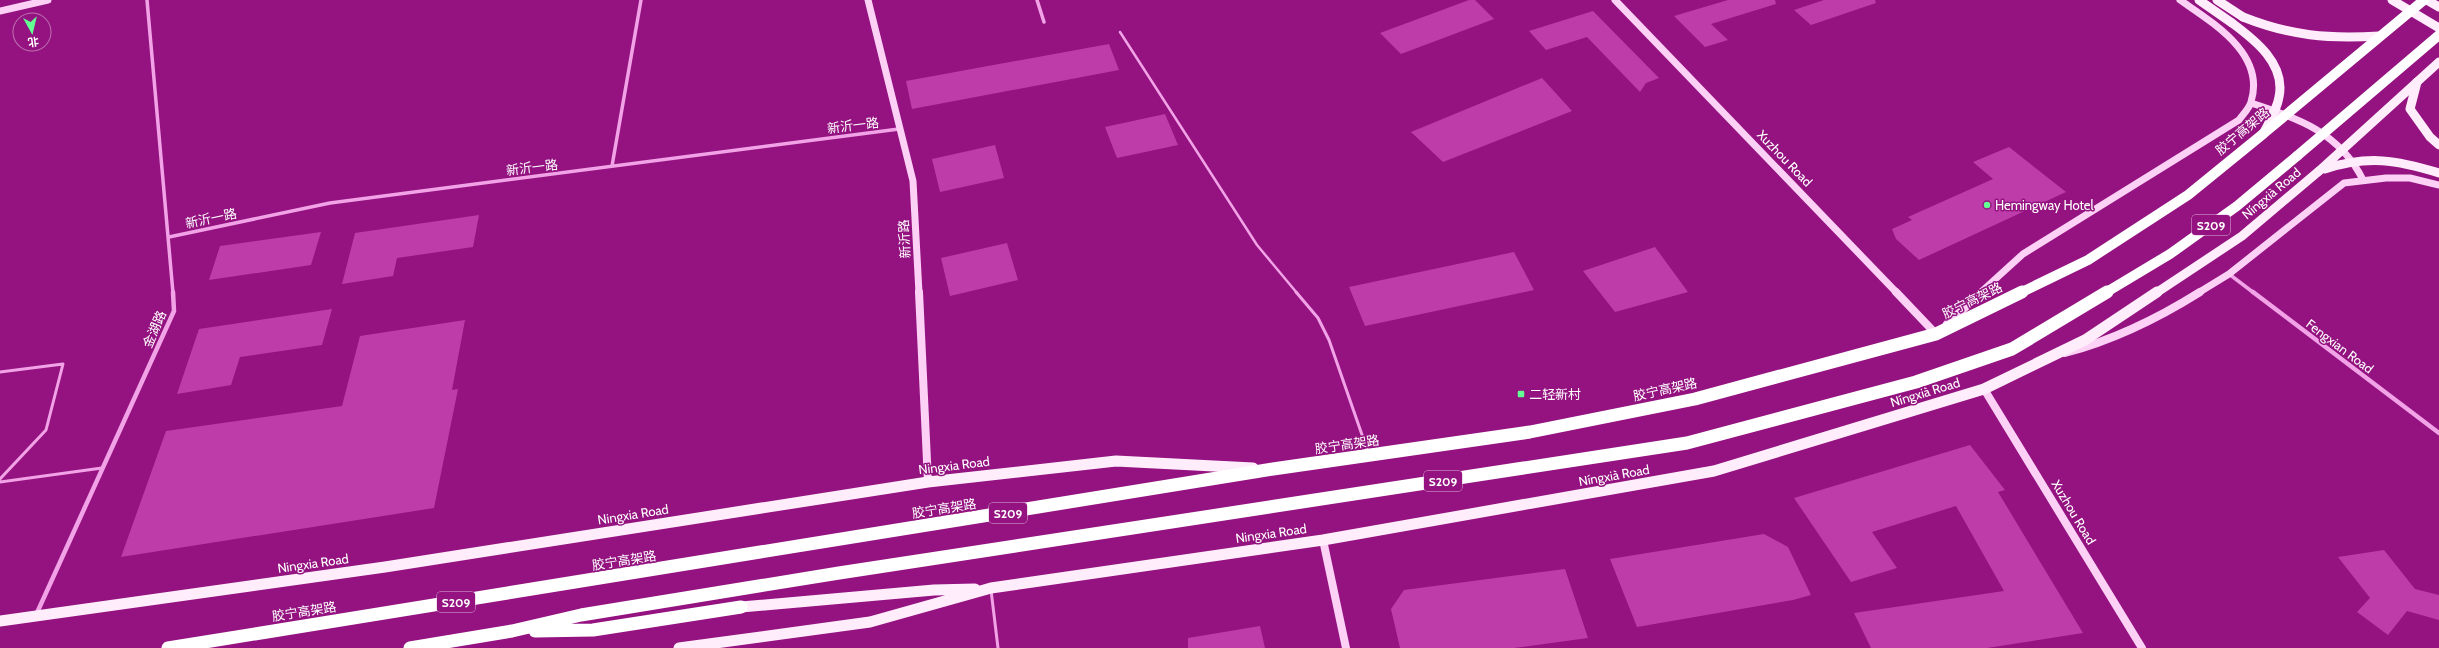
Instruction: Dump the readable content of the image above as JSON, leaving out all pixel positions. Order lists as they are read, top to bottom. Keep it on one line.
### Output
{"streets":{"highway":["胶宁高架路","S209"],"main road":["Níngxià Road","Ningxia Road"],"street":["新沂一路","Xuzhou Road","新沂路","金湖路","Fengxian Road"]},"crossings":[["新沂一路","新沂路"],["新沂一路","金湖路"],["胶宁高架路","Xuzhou Road"],["胶宁高架路","Ningxia Road"],["Xuzhou Road","Níngxià Road"],["Níngxià Road","Ningxia Road"],["新沂路","Ningxia Road"],["金湖路","Ningxia Road"]],"places":{"other":["Hemingway Hotel"],"transit":["二轻新村"]},"north":"bottom"}
